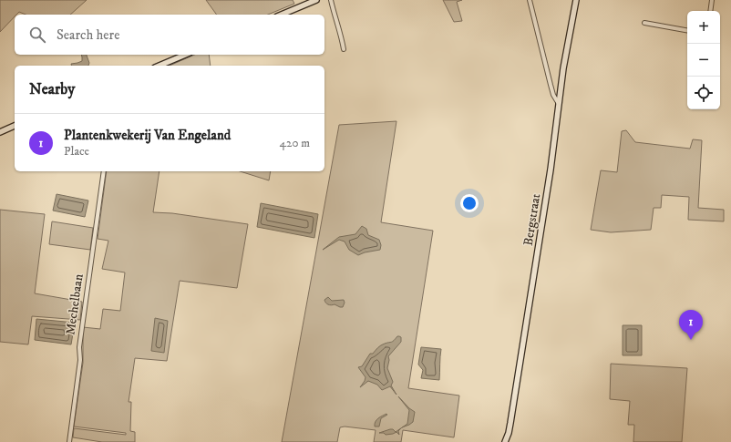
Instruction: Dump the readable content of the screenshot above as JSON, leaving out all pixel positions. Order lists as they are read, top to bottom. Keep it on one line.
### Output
{"streets":{"street":["Bergstraat","Mechelbaan"]},"page":{"map_buttons":["+","−"],"search":"Search here","heading":"Nearby","list":[{"mark":"1","name":"Plantenkwekerij Van Engeland","note":"Place","value":"420 m"}],"pins":"1"}}
